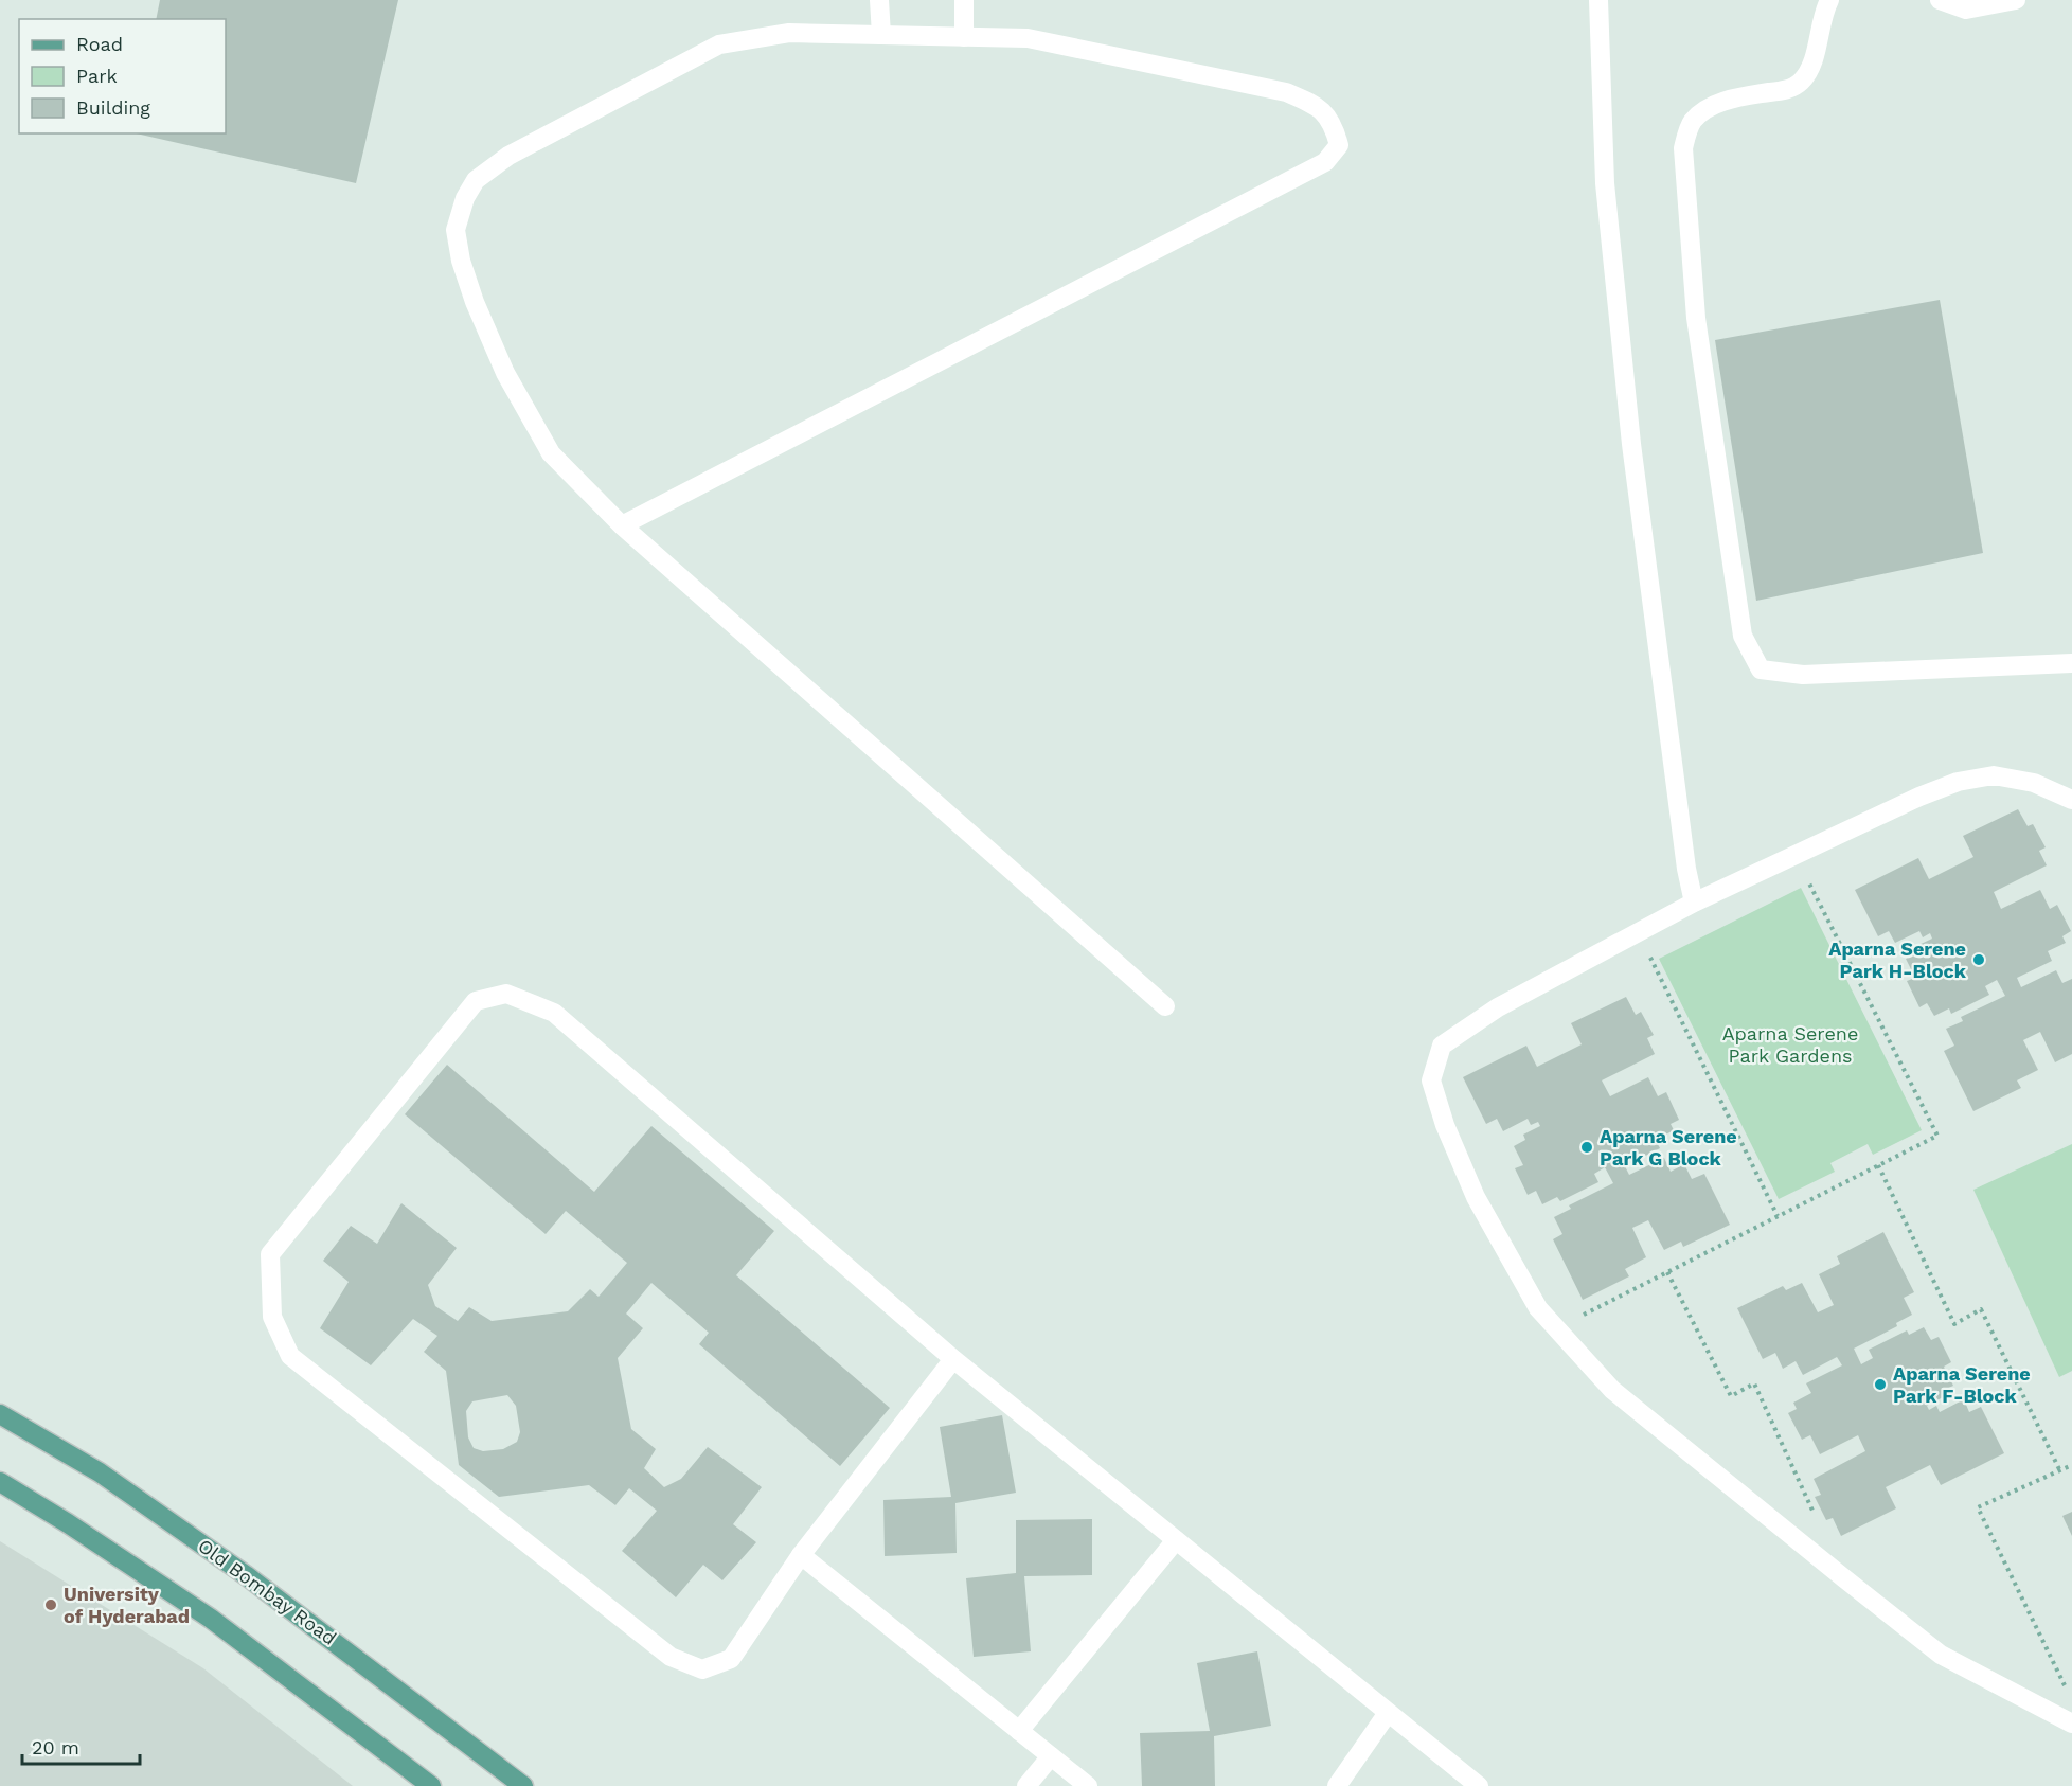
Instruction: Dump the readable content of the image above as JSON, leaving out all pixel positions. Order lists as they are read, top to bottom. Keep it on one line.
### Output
{"streets":{"main road":["Old Bombay Road"]},"parks":["Aparna Serene Park Gardens"],"places":["Aparna Serene Park H-Block","Aparna Serene Park G Block","Aparna Serene Park F-Block","University of Hyderabad"],"legend":["Road","Park","Building"],"scale_bar":"20 m"}
